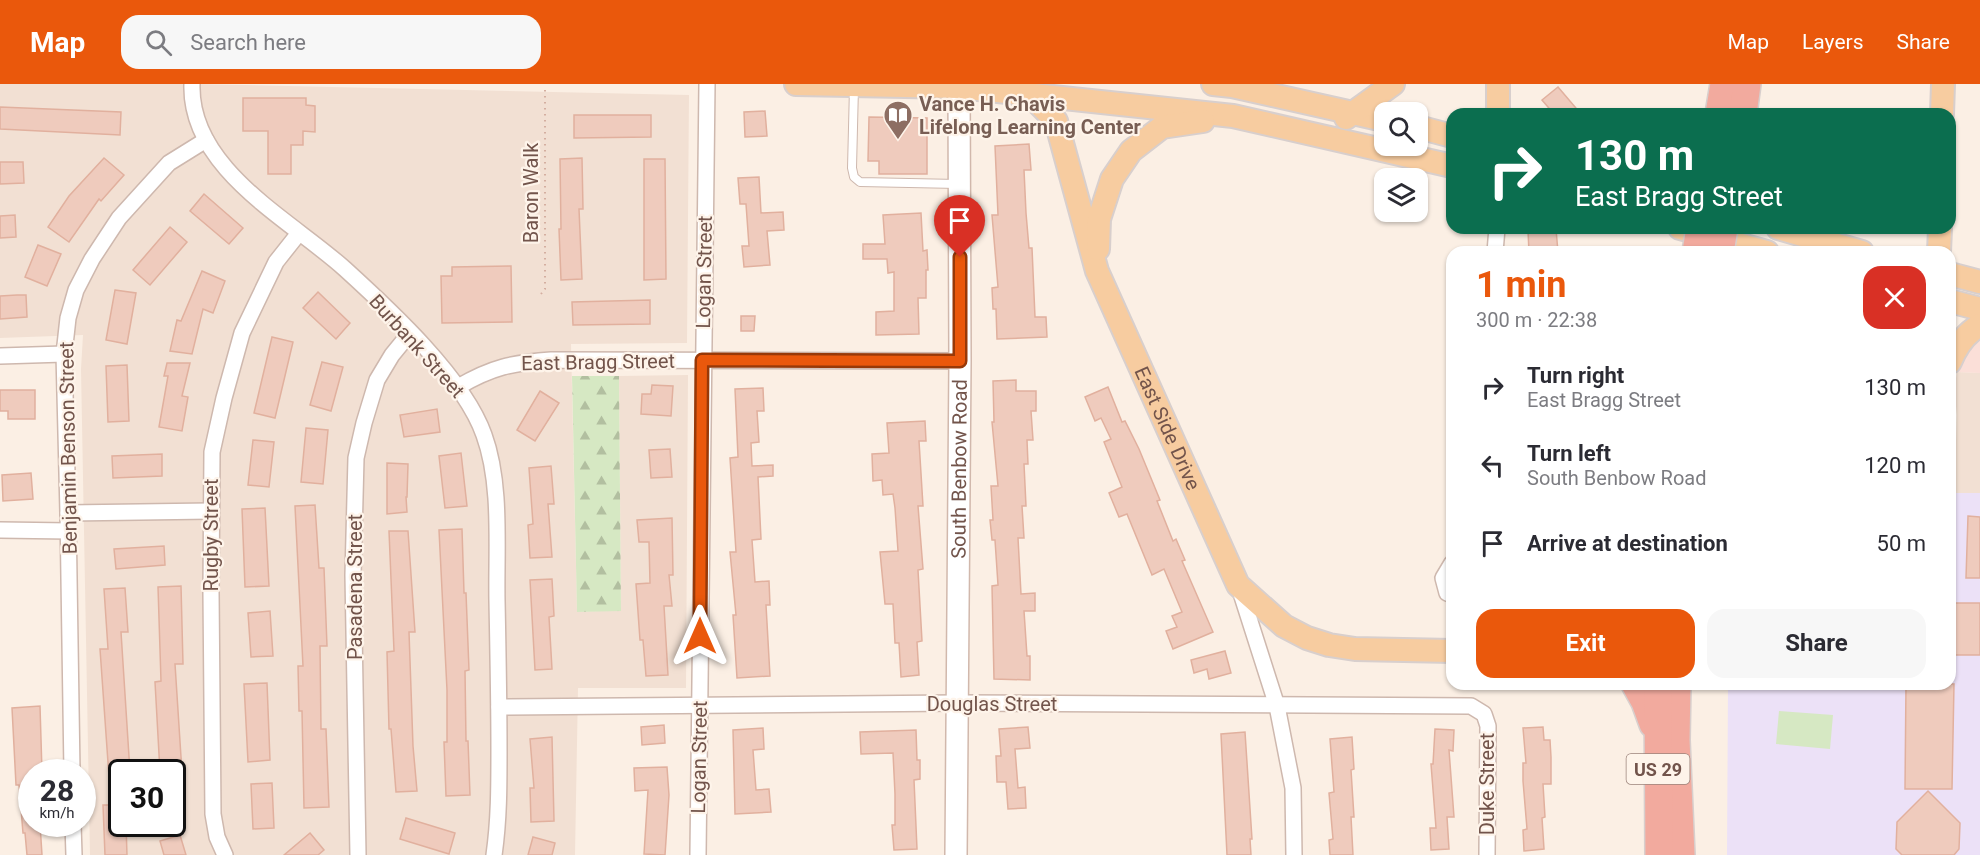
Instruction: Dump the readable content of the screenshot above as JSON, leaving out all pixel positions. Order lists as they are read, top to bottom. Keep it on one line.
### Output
{"streets":{"highway":["US 29"],"main road":["East Side Drive","South Benbow Road"],"street":["Logan Street","Burbank Street","East Bragg Street","Benjamin Benson Street","Rugby Street","Pasadena Street","Douglas Street","Duke Street"],"path":["Baron Walk"]},"crossings":[["Logan Street","East Bragg Street"],["Logan Street","Douglas Street"],["Burbank Street","East Bragg Street"],["Burbank Street","Benjamin Benson Street"],["Burbank Street","Rugby Street"],["Burbank Street","Pasadena Street"],["Burbank Street","Douglas Street"],["East Bragg Street","South Benbow Road"],["East Side Drive","Douglas Street"],["South Benbow Road","Douglas Street"],["Douglas Street","Duke Street"]],"places":{"library":["Vance H. Chavis Lifelong Learning Center"]},"page":{"header":"Map","search":"Search here","nav":["Map","Layers","Share"],"turn":["130 m","East Bragg Street"],"heading":["1 min","300 m · 22:38"],"list":[{"name":"Turn right","note":"East Bragg Street","value":"130 m"},{"name":"Turn left","note":"South Benbow Road","value":"120 m"},{"name":"Arrive at destination","value":"50 m"}],"buttons":["Exit","Share"],"speed":"28 km/h","limit":"30"}}
